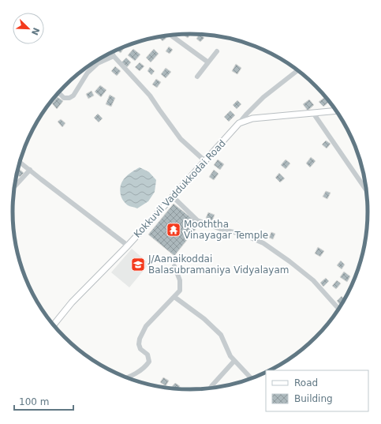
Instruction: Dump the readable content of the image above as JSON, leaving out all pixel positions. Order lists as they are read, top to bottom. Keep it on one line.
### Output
{"streets":{"main road":["Kokkuvil Vaddukkodai Road"]},"places":{"temple":["Mooththa Vinayagar Temple"],"school or university":["J/Aanaikoddai Balasubramaniya Vidyalayam"]},"legend":["Road","Building"],"scale_bar":"100 m","north":"bottom right"}
